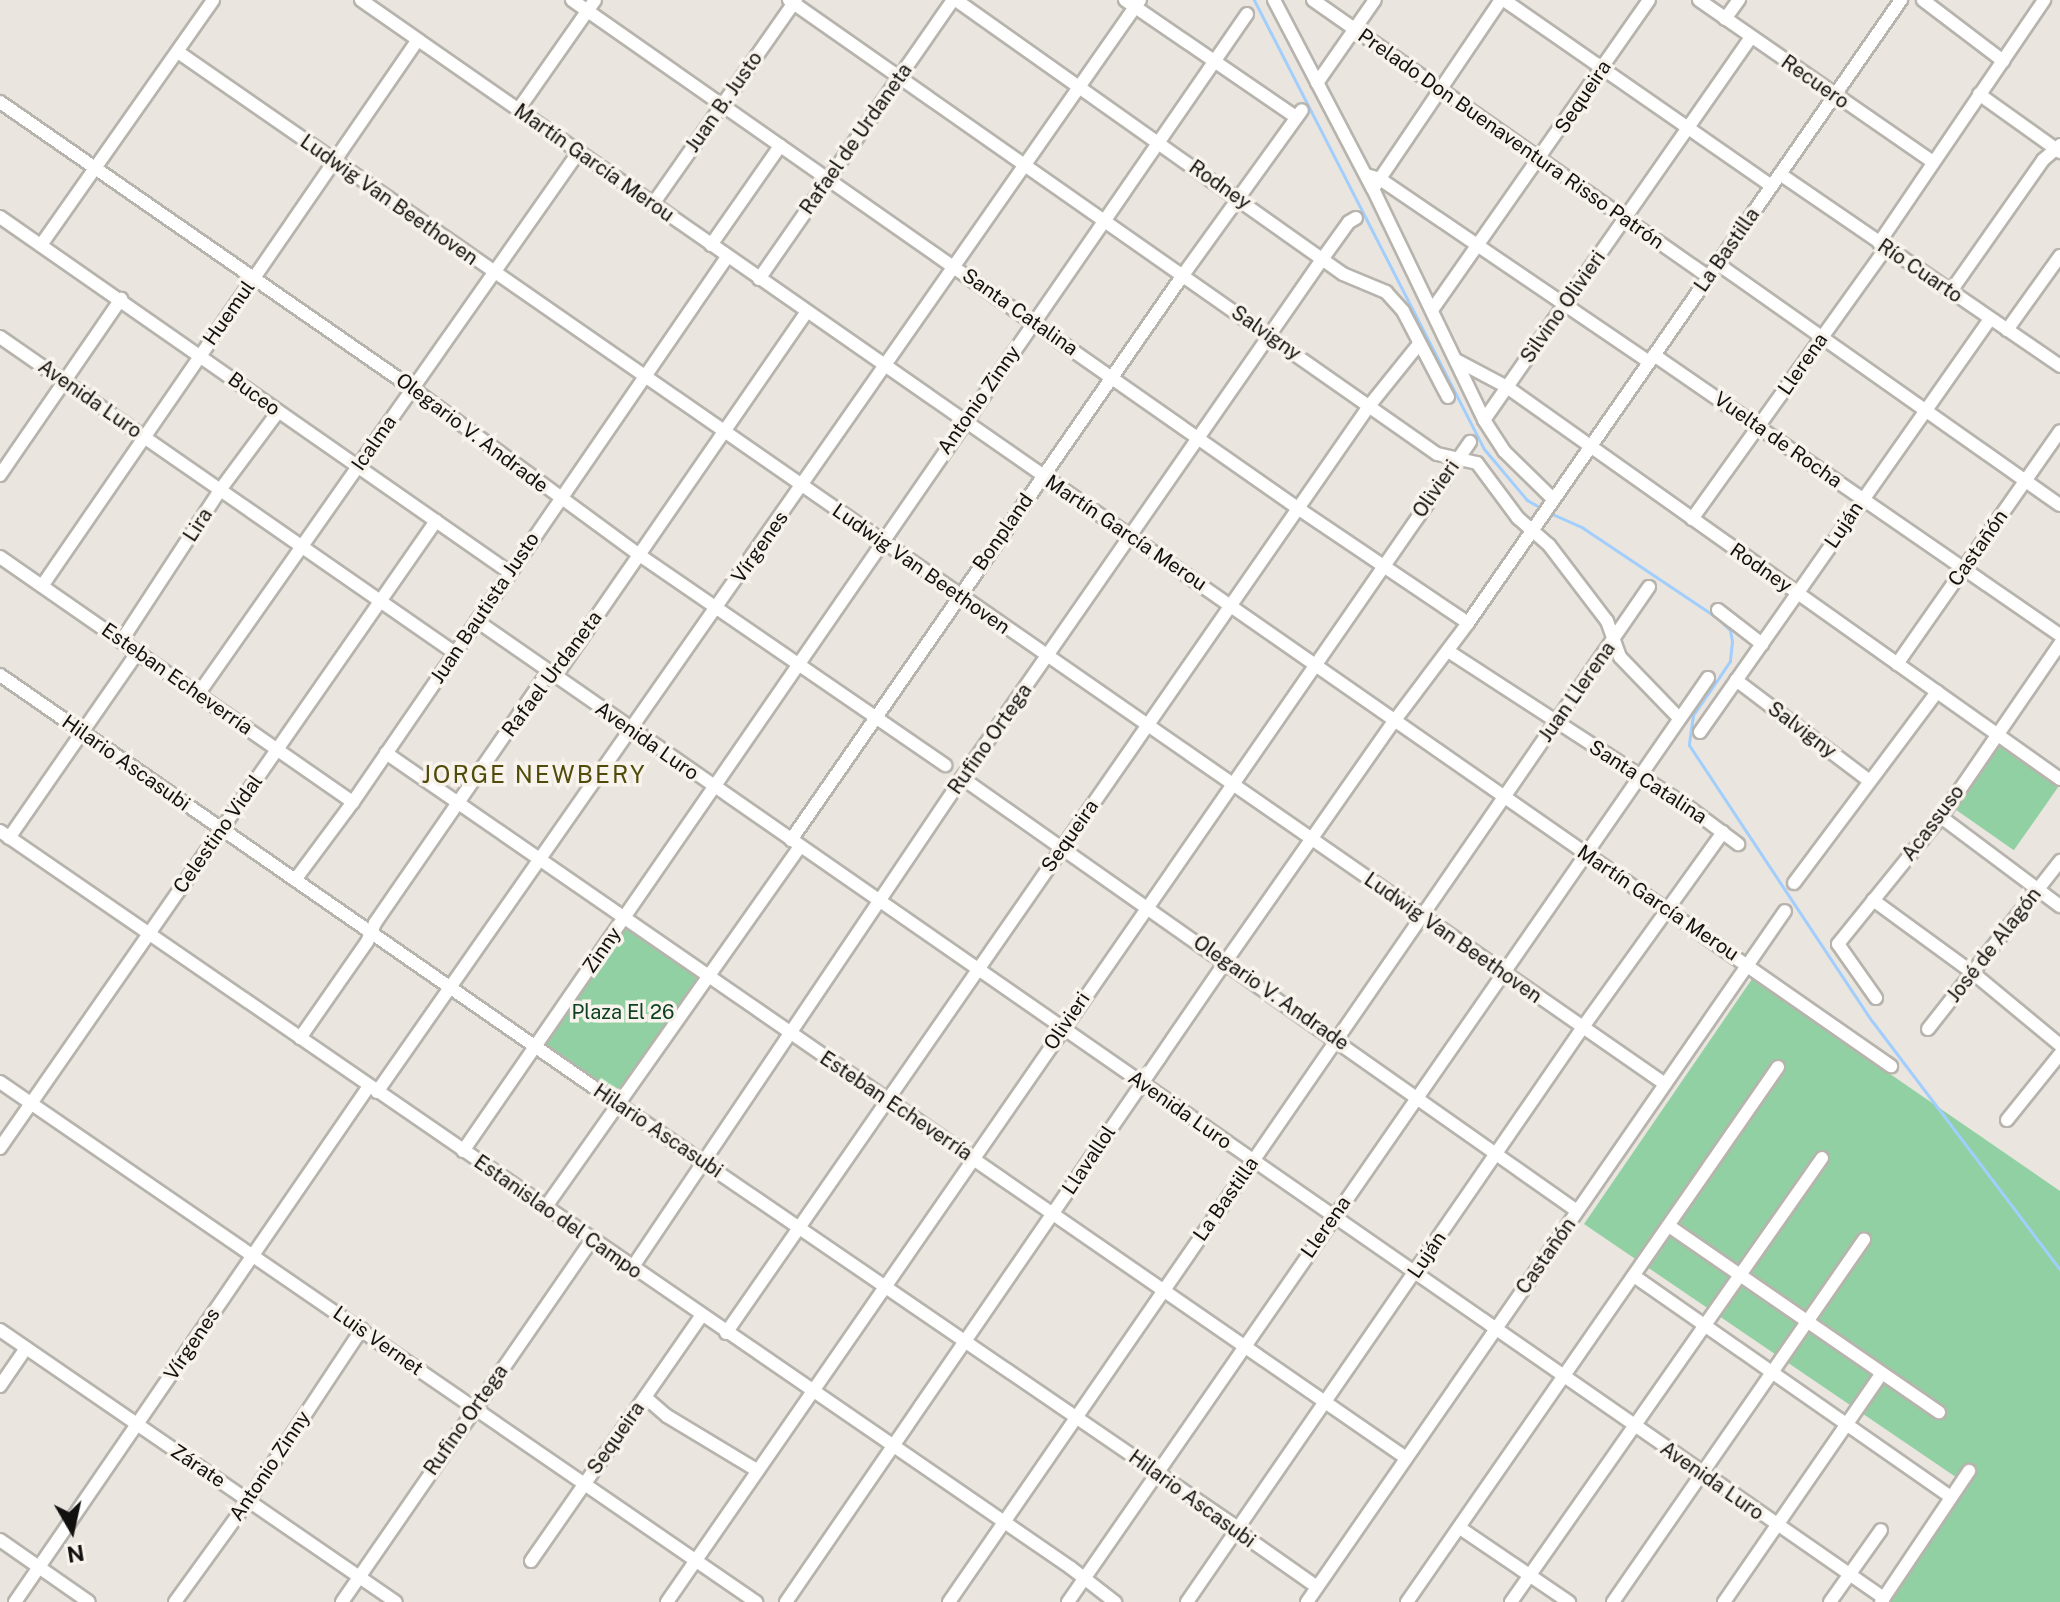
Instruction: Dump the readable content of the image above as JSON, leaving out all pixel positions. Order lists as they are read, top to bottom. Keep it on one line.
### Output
{"streets":{"street":["Recuero","Sequeira","Juan B. Justo","Rafael de Urdaneta","Prelado Don Buenaventura Risso Patrón","Martín García Merou","Rodney","Ludwig Van Beethoven","La Bastilla","Río Cuarto","Silvino Olivieri","Santa Catalina","Huemul","Salvigny","Llerena","Buceo","Avenida Luro","Antonio Zinny","Olegario V. Andrade","Vuelta de Rocha","Icalma","Olivieri","Lira","Luján","Bonpland","Vírgenes","Castañón","Juan Bautista Justo","Rafael Urdaneta","Esteban Echeverría","Juan Llerena","Rufino Ortega","Hilario Ascasubi","Acassuso","Celestino Vidal","José de Alagón","Zinny","Llavallol","Estanislao del Campo","Luis Vernet","Zárate"]},"crossings":[["Recuero","La Bastilla"],["Recuero","Silvino Olivieri"],["Recuero","Llerena"],["Sequeira","Prelado Don Buenaventura Risso Patrón"],["Sequeira","Martín García Merou"],["Sequeira","Rodney"],["Sequeira","Ludwig Van Beethoven"],["Sequeira","Santa Catalina"],["Sequeira","Salvigny"],["Sequeira","Avenida Luro"],["Sequeira","Olegario V. Andrade"],["Sequeira","Vuelta de Rocha"],["Sequeira","Esteban Echeverría"],["Sequeira","Hilario Ascasubi"],["Sequeira","Estanislao del Campo"],["Sequeira","Luis Vernet"],["Juan B. Justo","Martín García Merou"],["Juan B. Justo","Santa Catalina"],["Juan B. Justo","Salvigny"],["Rafael de Urdaneta","Martín García Merou"],["Rafael de Urdaneta","Rodney"],["Rafael de Urdaneta","Santa Catalina"],["Rafael de Urdaneta","Salvigny"],["Prelado Don Buenaventura Risso Patrón","La Bastilla"],["Prelado Don Buenaventura Risso Patrón","Silvino Olivieri"],["Martín García Merou","La Bastilla"],["Martín García Merou","Huemul"],["Martín García Merou","Llerena"],["Martín García Merou","Antonio Zinny"],["Martín García Merou","Icalma"],["Martín García Merou","Olivieri"],["Martín García Merou","Luján"],["Martín García Merou","Bonpland"],["Martín García Merou","Vírgenes"],["Martín García Merou","Castañón"],["Martín García Merou","Juan Bautista Justo"],["Martín García Merou","Rafael Urdaneta"],["Martín García Merou","Juan Llerena"],["Martín García Merou","Rufino Ortega"],["Martín García Merou","Llavallol"],["Rodney","La Bastilla"],["Rodney","Silvino Olivieri"],["Rodney","Llerena"],["Rodney","Antonio Zinny"],["Rodney","Luján"],["Rodney","Bonpland"],["Rodney","Vírgenes"],["Rodney","Castañón"],["Rodney","Rufino Ortega"],["Rodney","Acassuso"],["Ludwig Van Beethoven","La Bastilla"],["Ludwig Van Beethoven","Huemul"],["Ludwig Van Beethoven","Llerena"],["Ludwig Van Beethoven","Antonio Zinny"],["Ludwig Van Beethoven","Icalma"],["Ludwig Van Beethoven","Olivieri"],["Ludwig Van Beethoven","Luján"],["Ludwig Van Beethoven","Bonpland"],["Ludwig Van Beethoven","Vírgenes"],["Ludwig Van Beethoven","Castañón"],["Ludwig Van Beethoven","Juan Bautista Justo"],["Ludwig Van Beethoven","Rafael Urdaneta"],["Ludwig Van Beethoven","Rufino Ortega"],["Ludwig Van Beethoven","Llavallol"],["La Bastilla","Río Cuarto"],["La Bastilla","Salvigny"],["La Bastilla","Avenida Luro"],["La Bastilla","Olegario V. Andrade"],["La Bastilla","Vuelta de Rocha"],["La Bastilla","Esteban Echeverría"],["La Bastilla","Juan Llerena"],["La Bastilla","Hilario Ascasubi"],["La Bastilla","Estanislao del Campo"],["Río Cuarto","Llerena"],["Río Cuarto","Luján"],["Silvino Olivieri","Vuelta de Rocha"],["Santa Catalina","Antonio Zinny"],["Santa Catalina","Olivieri"],["Santa Catalina","Luján"],["Santa Catalina","Bonpland"],["Santa Catalina","Vírgenes"],["Santa Catalina","Juan Llerena"],["Santa Catalina","Rufino Ortega"],["Huemul","Buceo"],["Huemul","Avenida Luro"],["Huemul","Olegario V. Andrade"],["Huemul","Esteban Echeverría"],["Salvigny","Antonio Zinny"],["Salvigny","Olivieri"],["Salvigny","Luján"],["Salvigny","Bonpland"],["Salvigny","Vírgenes"],["Salvigny","Juan Llerena"],["Salvigny","Rufino Ortega"],["Llerena","Avenida Luro"],["Llerena","Olegario V. Andrade"],["Llerena","Vuelta de Rocha"],["Llerena","Esteban Echeverría"],["Llerena","Hilario Ascasubi"],["Llerena","Estanislao del Campo"],["Buceo","Icalma"],["Buceo","Lira"],["Buceo","Juan Bautista Justo"],["Buceo","Celestino Vidal"],["Avenida Luro","Antonio Zinny"],["Avenida Luro","Icalma"],["Avenida Luro","Olivieri"],["Avenida Luro","Lira"],["Avenida Luro","Luján"],["Avenida Luro","Bonpland"],["Avenida Luro","Vírgenes"],["Avenida Luro","Castañón"],["Avenida Luro","Juan Bautista Justo"],["Avenida Luro","Rafael Urdaneta"],["Avenida Luro","Rufino Ortega"],["Avenida Luro","Celestino Vidal"],["Avenida Luro","Zinny"],["Avenida Luro","Llavallol"],["Antonio Zinny","Olegario V. Andrade"],["Antonio Zinny","Bonpland"],["Antonio Zinny","Zinny"],["Antonio Zinny","Luis Vernet"],["Antonio Zinny","Zárate"],["Olegario V. Andrade","Icalma"],["Olegario V. Andrade","Olivieri"],["Olegario V. Andrade","Luján"],["Olegario V. Andrade","Bonpland"],["Olegario V. Andrade","Vírgenes"],["Olegario V. Andrade","Castañón"],["Olegario V. Andrade","Juan Bautista Justo"],["Olegario V. Andrade","Rafael Urdaneta"],["Olegario V. Andrade","Rufino Ortega"],["Olegario V. Andrade","Llavallol"],["Vuelta de Rocha","Luján"],["Vuelta de Rocha","Castañón"],["Icalma","Esteban Echeverría"],["Olivieri","Esteban Echeverría"],["Olivieri","Hilario Ascasubi"],["Olivieri","Estanislao del Campo"],["Olivieri","Luis Vernet"],["Lira","Esteban Echeverría"],["Luján","Esteban Echeverría"],["Luján","Hilario Ascasubi"],["Bonpland","Esteban Echeverría"],["Bonpland","Hilario Ascasubi"],["Bonpland","Estanislao del Campo"],["Vírgenes","Esteban Echeverría"],["Vírgenes","Hilario Ascasubi"],["Vírgenes","Estanislao del Campo"],["Vírgenes","Luis Vernet"],["Vírgenes","Zárate"],["Castañón","Esteban Echeverría"],["Castañón","Hilario Ascasubi"],["Juan Bautista Justo","Esteban Echeverría"],["Juan Bautista Justo","Hilario Ascasubi"],["Rafael Urdaneta","Esteban Echeverría"],["Rafael Urdaneta","Hilario Ascasubi"],["Rafael Urdaneta","Estanislao del Campo"],["Esteban Echeverría","Rufino Ortega"],["Esteban Echeverría","Celestino Vidal"],["Esteban Echeverría","Zinny"],["Esteban Echeverría","Llavallol"],["Rufino Ortega","Hilario Ascasubi"],["Rufino Ortega","Estanislao del Campo"],["Rufino Ortega","Luis Vernet"],["Rufino Ortega","Zárate"],["Hilario Ascasubi","Celestino Vidal"],["Hilario Ascasubi","Zinny"],["Hilario Ascasubi","Llavallol"],["Celestino Vidal","Estanislao del Campo"],["Celestino Vidal","Luis Vernet"],["Zinny","Estanislao del Campo"],["Llavallol","Estanislao del Campo"]],"districts":["JORGE NEWBERY"],"parks":["Plaza El 26"],"north":"bottom"}
